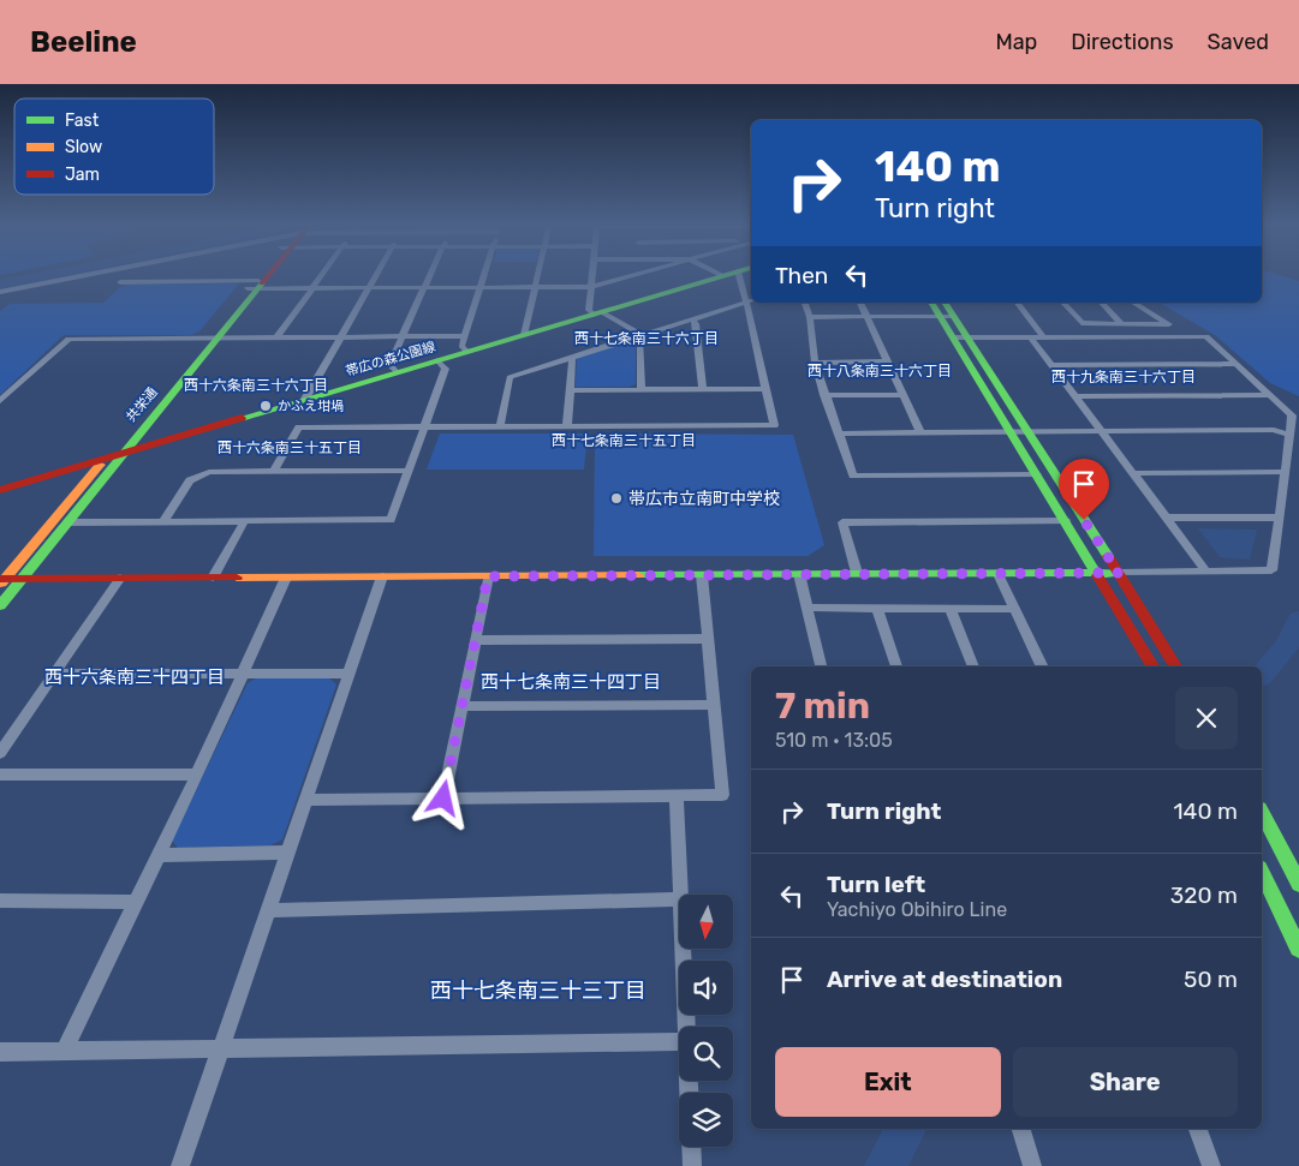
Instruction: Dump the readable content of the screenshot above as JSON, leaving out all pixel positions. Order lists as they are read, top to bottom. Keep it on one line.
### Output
{"streets":{"main road":["帯広の森公園線","共栄通"]},"crossings":[["帯広の森公園線","共栄通"]],"districts":["西十七条南三十六丁目","西十八条南三十六丁目","西十九条南三十六丁目","西十六条南三十六丁目","西十七条南三十五丁目","西十六条南三十五丁目","西十六条南三十四丁目","西十七条南三十四丁目","西十七条南三十三丁目"],"places":["かふえ坩堝","帯広市立南町中学校"],"legend":["Fast","Slow","Jam"],"north":"bottom","page":{"header":"Beeline","nav":["Map","Directions","Saved"],"turn":["140 m","Turn right"],"then":"Then","heading":["7 min","510 m · 13:05"],"list":[{"name":"Turn right","value":"140 m"},{"name":"Turn left","note":"Yachiyo Obihiro Line","value":"320 m"},{"name":"Arrive at destination","value":"50 m"}],"buttons":["Exit","Share"]}}
